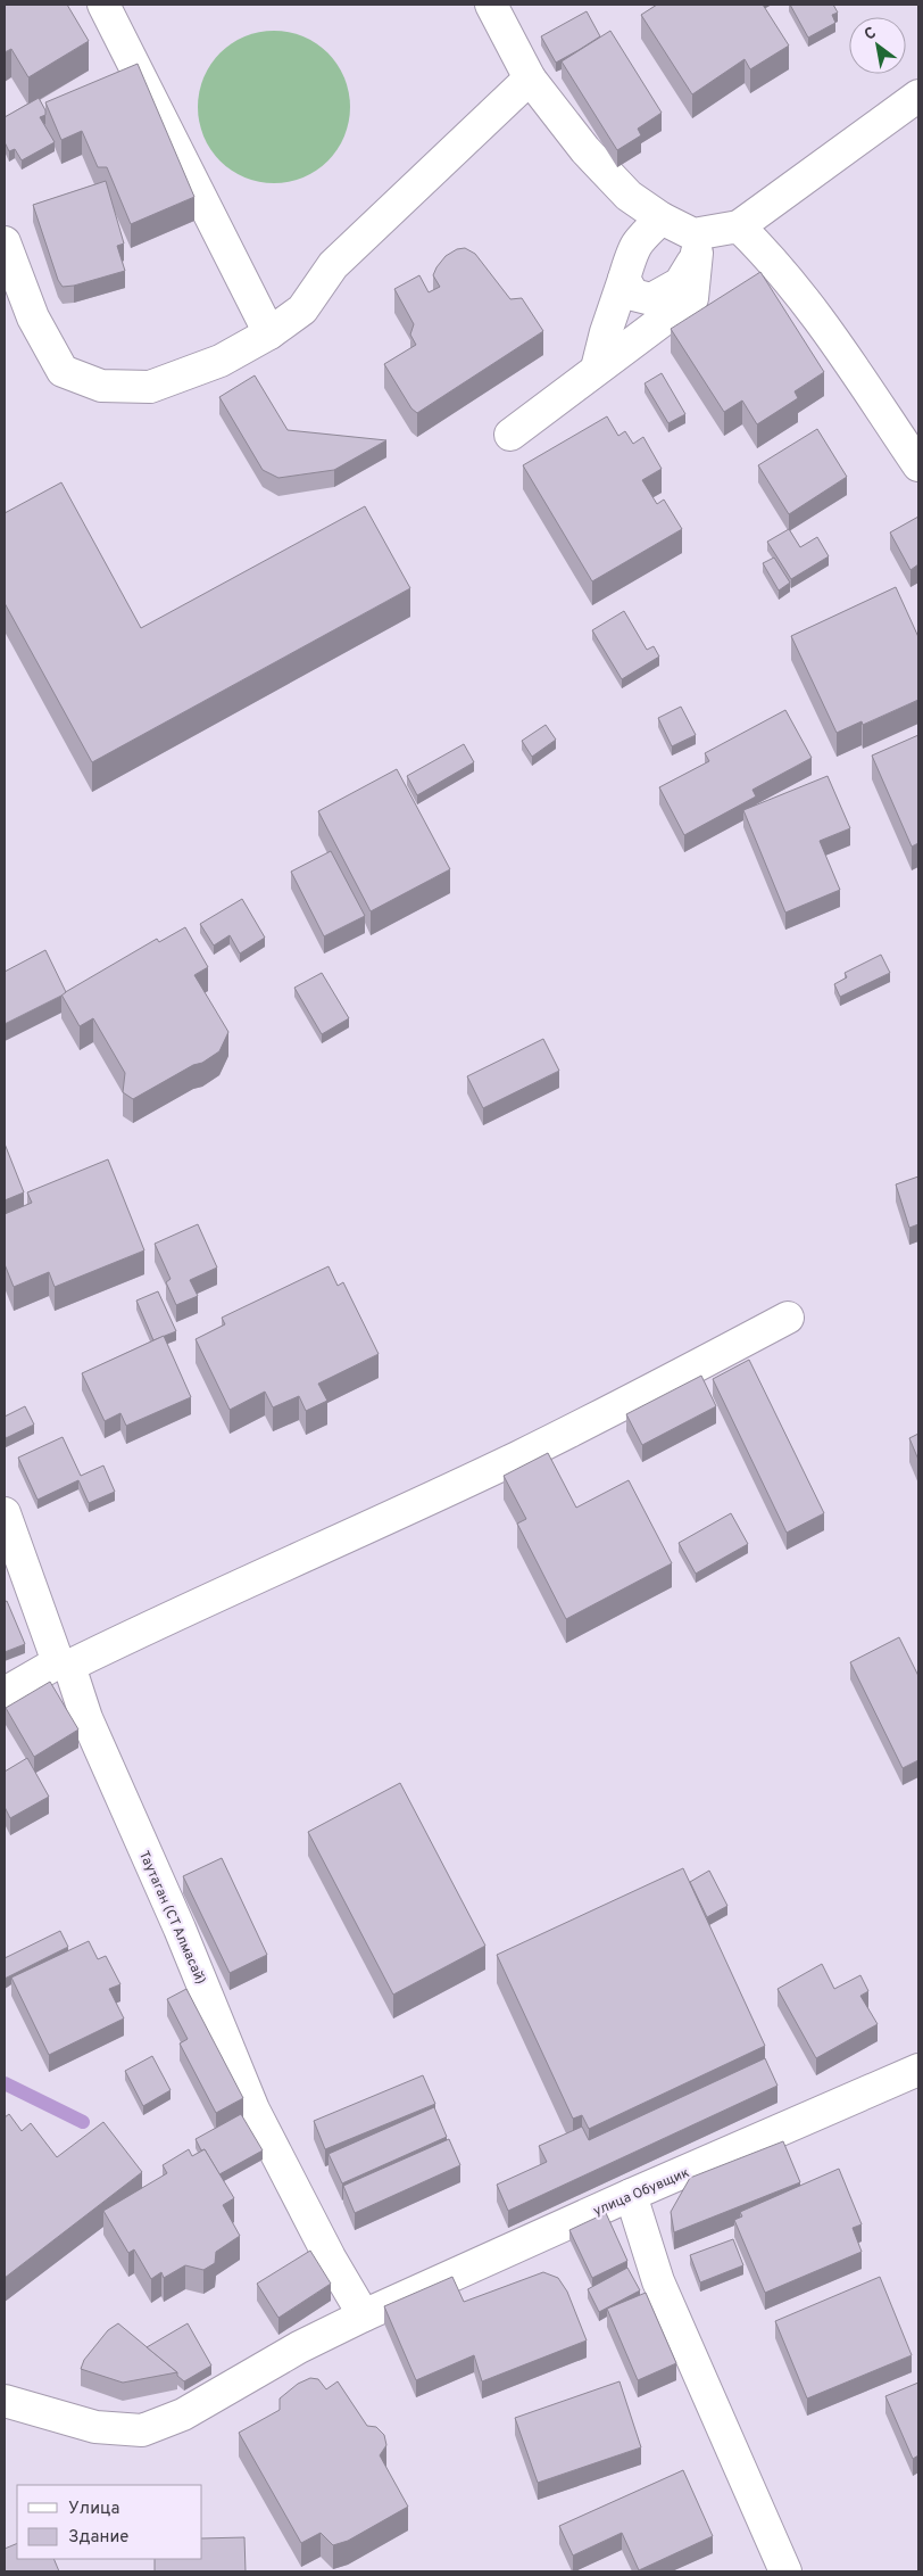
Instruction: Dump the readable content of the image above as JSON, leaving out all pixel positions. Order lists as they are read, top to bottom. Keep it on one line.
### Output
{"streets":{"street":["Таутаган (СТ Алмасай)","улица Обувщик"]},"crossings":[["Таутаган (СТ Алмасай)","улица Обувщик"]],"legend":["Улица","Здание"],"north":"top left"}
